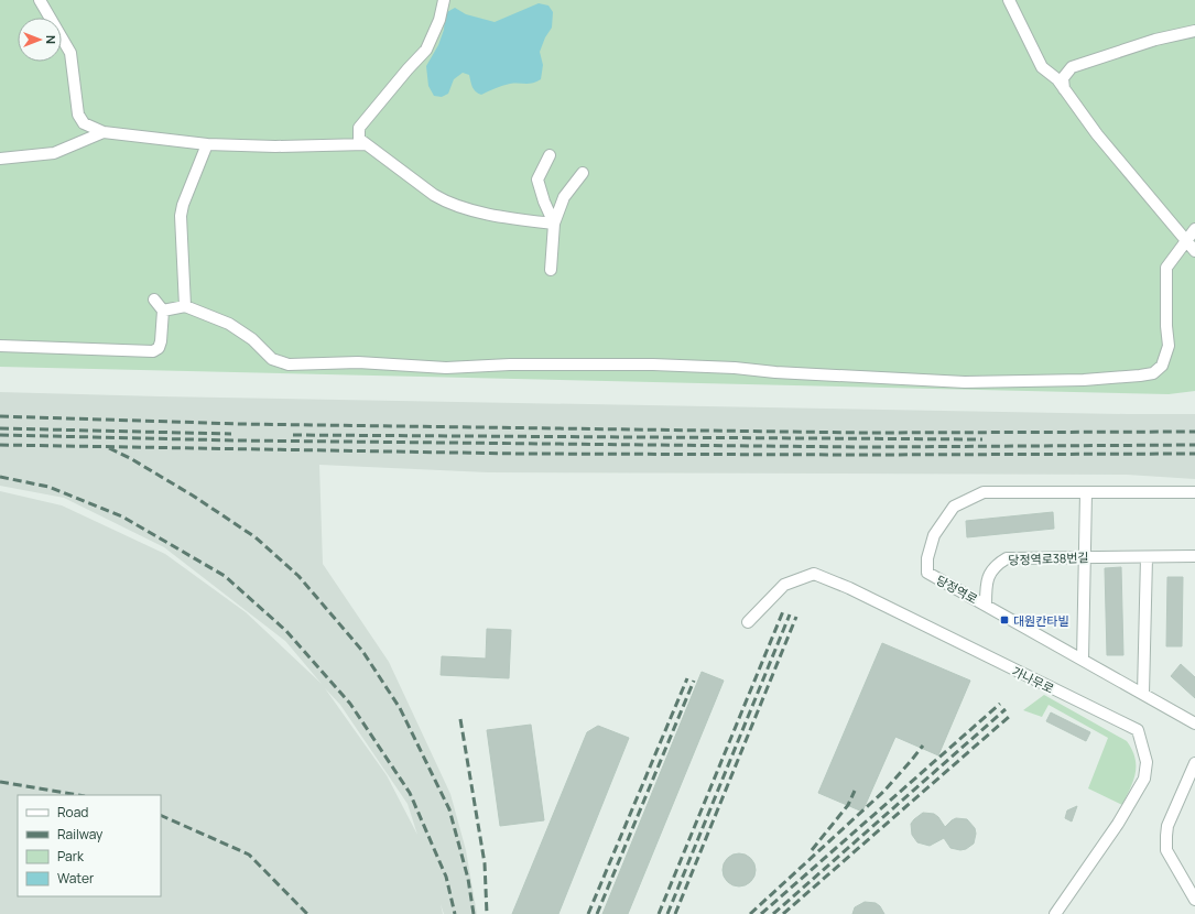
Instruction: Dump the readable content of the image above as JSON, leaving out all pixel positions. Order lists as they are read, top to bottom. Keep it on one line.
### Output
{"streets":{"street":["당정역로38번길","당정역로","가나무로"]},"crossings":[["당정역로38번길","당정역로"]],"places":{"transit":["대원칸타빌"]},"legend":["Road","Railway","Park","Water"],"north":"right"}
